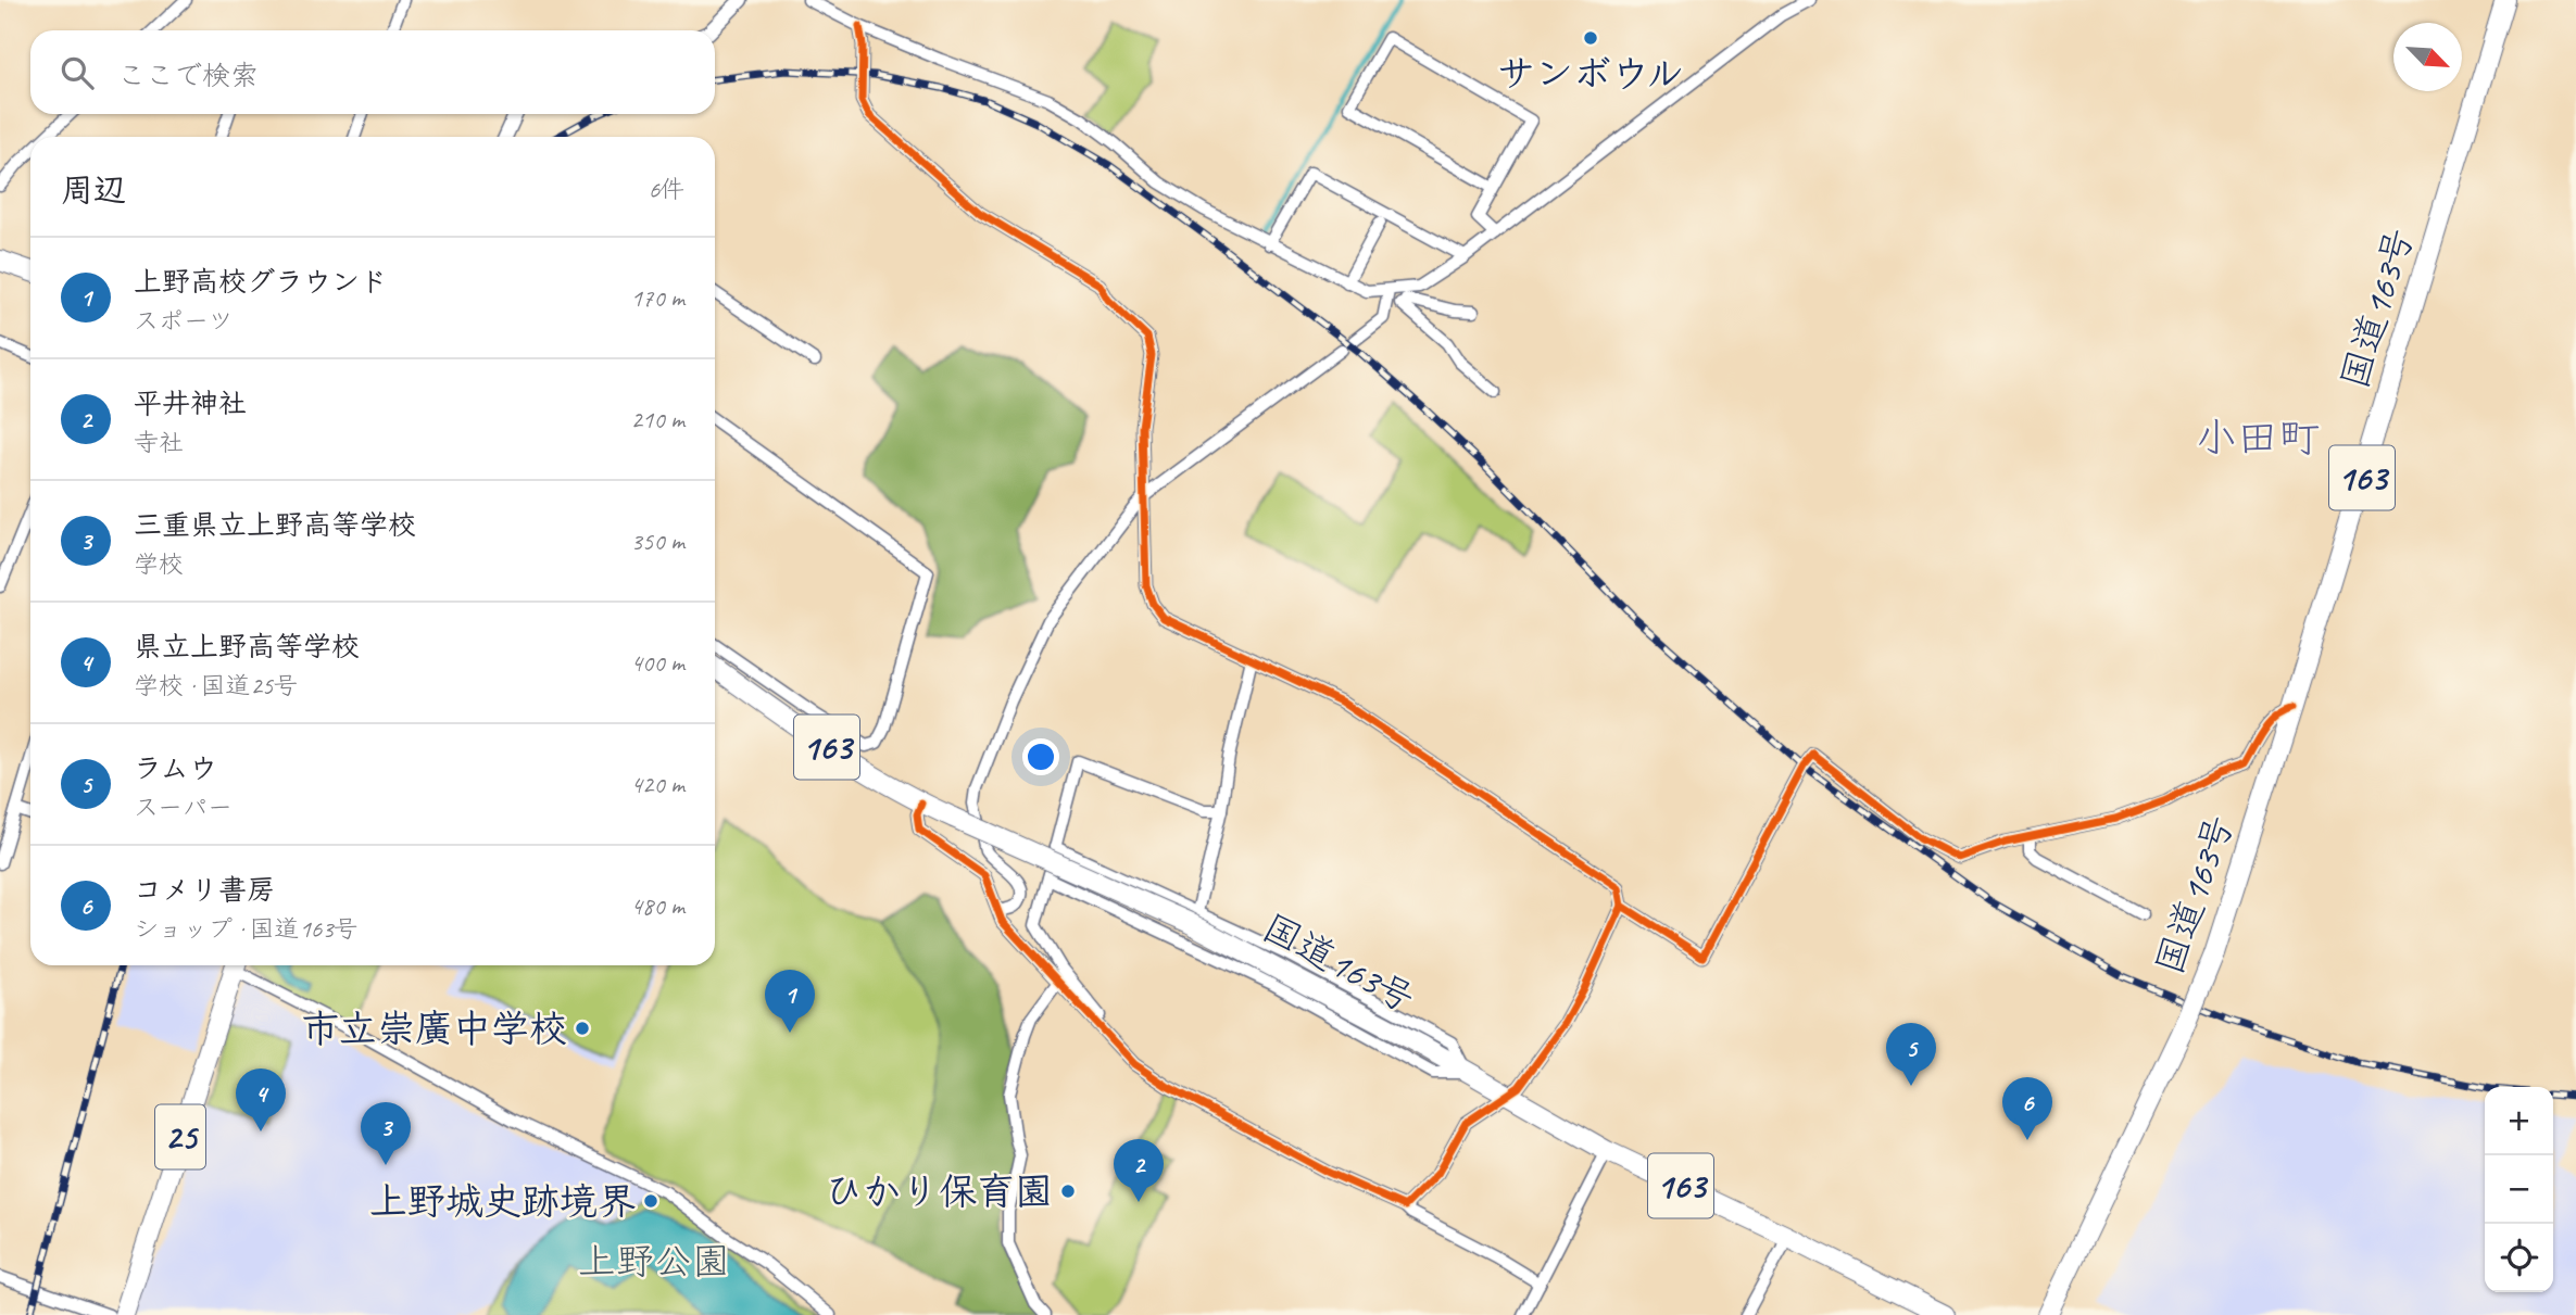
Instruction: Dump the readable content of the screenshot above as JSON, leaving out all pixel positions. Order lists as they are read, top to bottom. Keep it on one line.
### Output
{"streets":{"highway":["国道163号","163","25"]},"districts":["小田町"],"parks":["上野公園"],"places":["サンボウル","市立崇廣中学校","ひかり保育園","上野城史跡境界"],"north":"bottom right","page":{"search":"ここで検索","heading":["周辺","6件"],"list":[{"mark":"1","name":"上野高校グラウンド","note":"スポーツ","value":"170 m"},{"mark":"2","name":"平井神社","note":"寺社","value":"210 m"},{"mark":"3","name":"三重県立上野高等学校","note":"学校","value":"350 m"},{"mark":"4","name":"県立上野高等学校","note":"学校 · 国道25号","value":"400 m"},{"mark":"5","name":"ラムウ","note":"スーパー","value":"420 m"},{"mark":"6","name":"コメリ書房","note":"ショップ · 国道163号","value":"480 m"}],"pins":["1","5","4","6","3","2"],"map_buttons":["+","−"]}}
